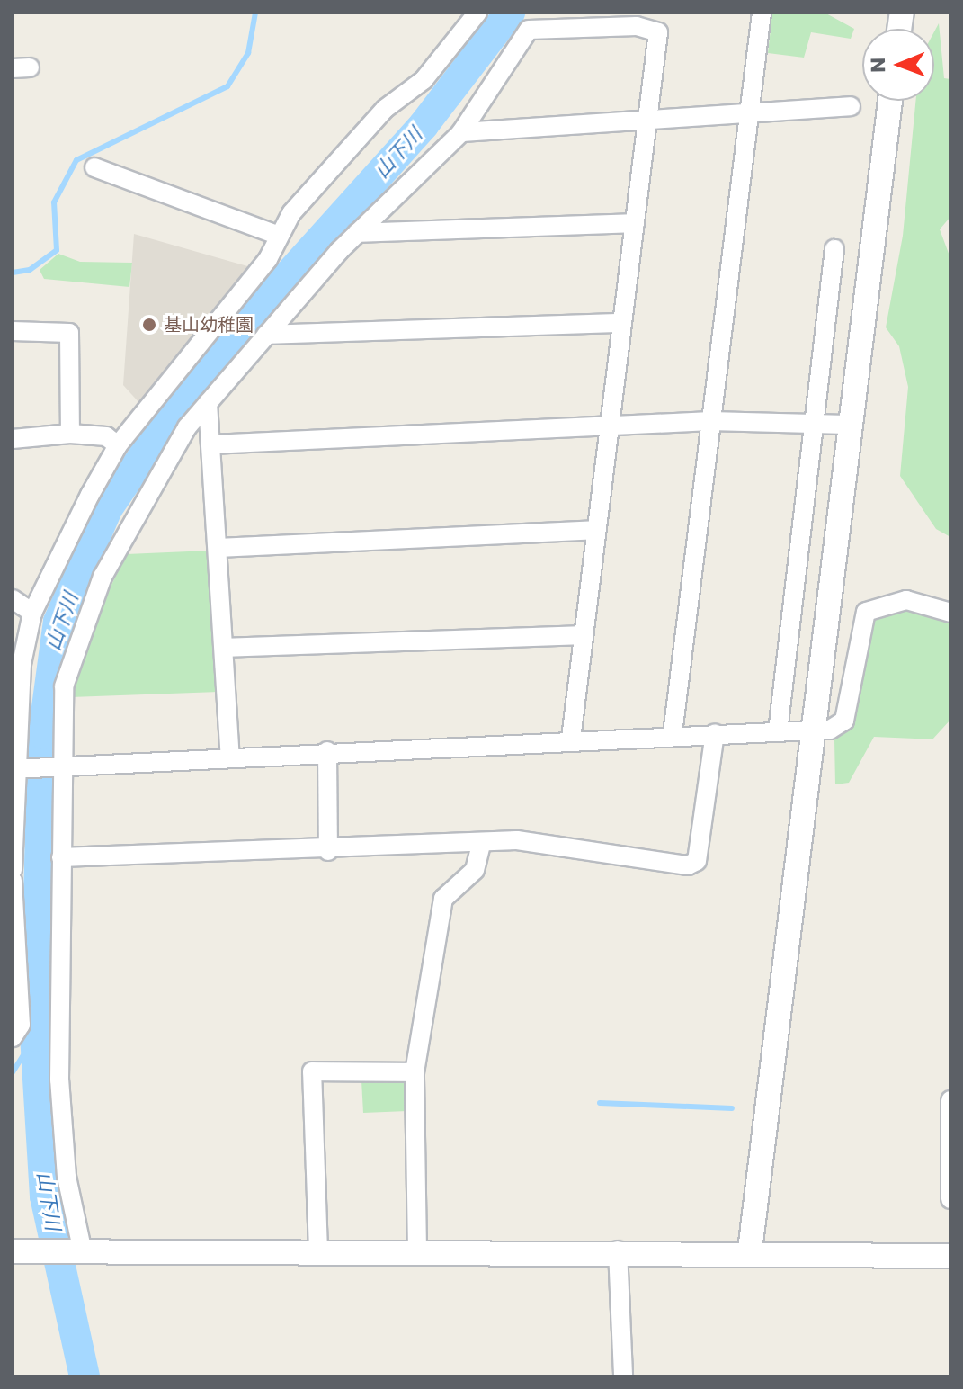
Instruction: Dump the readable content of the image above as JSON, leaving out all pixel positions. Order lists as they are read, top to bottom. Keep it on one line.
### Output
{"water":["山下川"],"places":["基山幼稚園"],"north":"left"}
